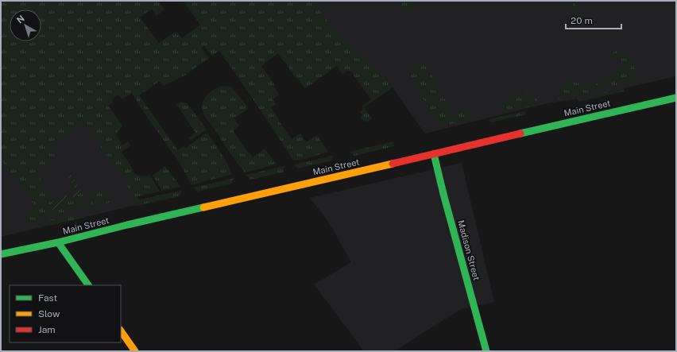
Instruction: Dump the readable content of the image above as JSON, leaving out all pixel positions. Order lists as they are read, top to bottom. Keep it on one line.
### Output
{"streets":{"main road":["Main Street","Madison Street"]},"crossings":[["Main Street","Madison Street"]],"legend":["Fast","Slow","Jam"],"scale_bar":"20 m","north":"top left"}
